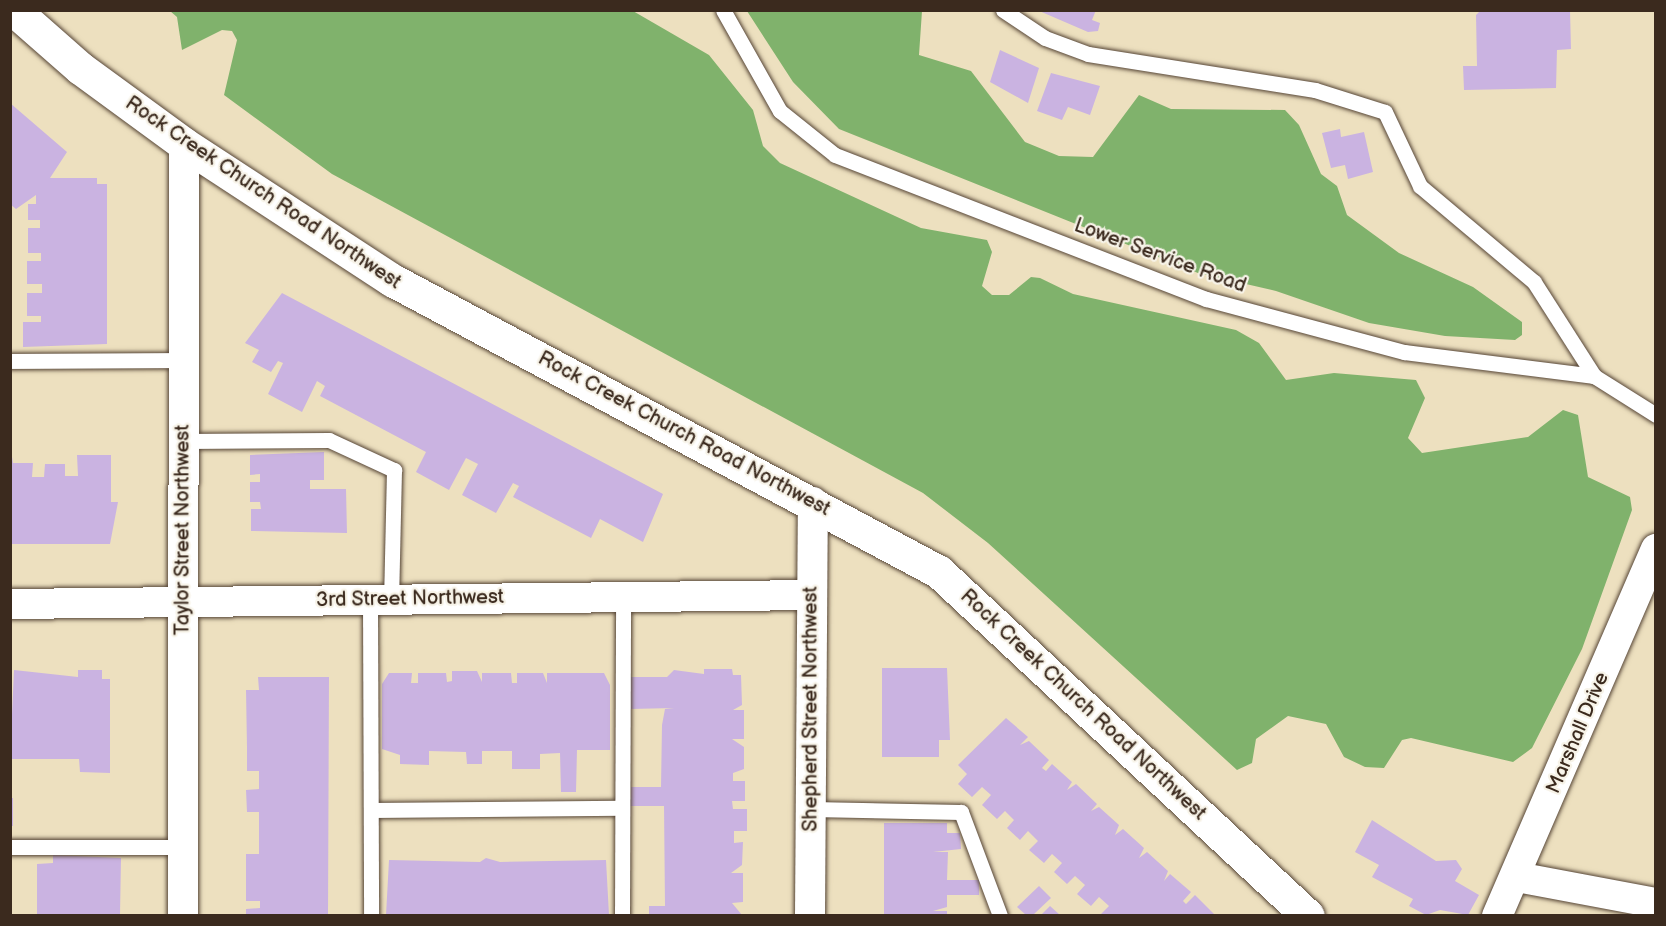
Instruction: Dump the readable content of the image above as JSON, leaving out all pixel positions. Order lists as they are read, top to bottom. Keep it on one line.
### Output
{"streets":{"street":["Rock Creek Church Road Northwest","Taylor Street Northwest","3rd Street Northwest","Shepherd Street Northwest","Marshall Drive"],"lane":["Lower Service Road"]},"crossings":[["Rock Creek Church Road Northwest","Taylor Street Northwest"],["Rock Creek Church Road Northwest","Shepherd Street Northwest"],["Taylor Street Northwest","3rd Street Northwest"],["3rd Street Northwest","Shepherd Street Northwest"]]}
